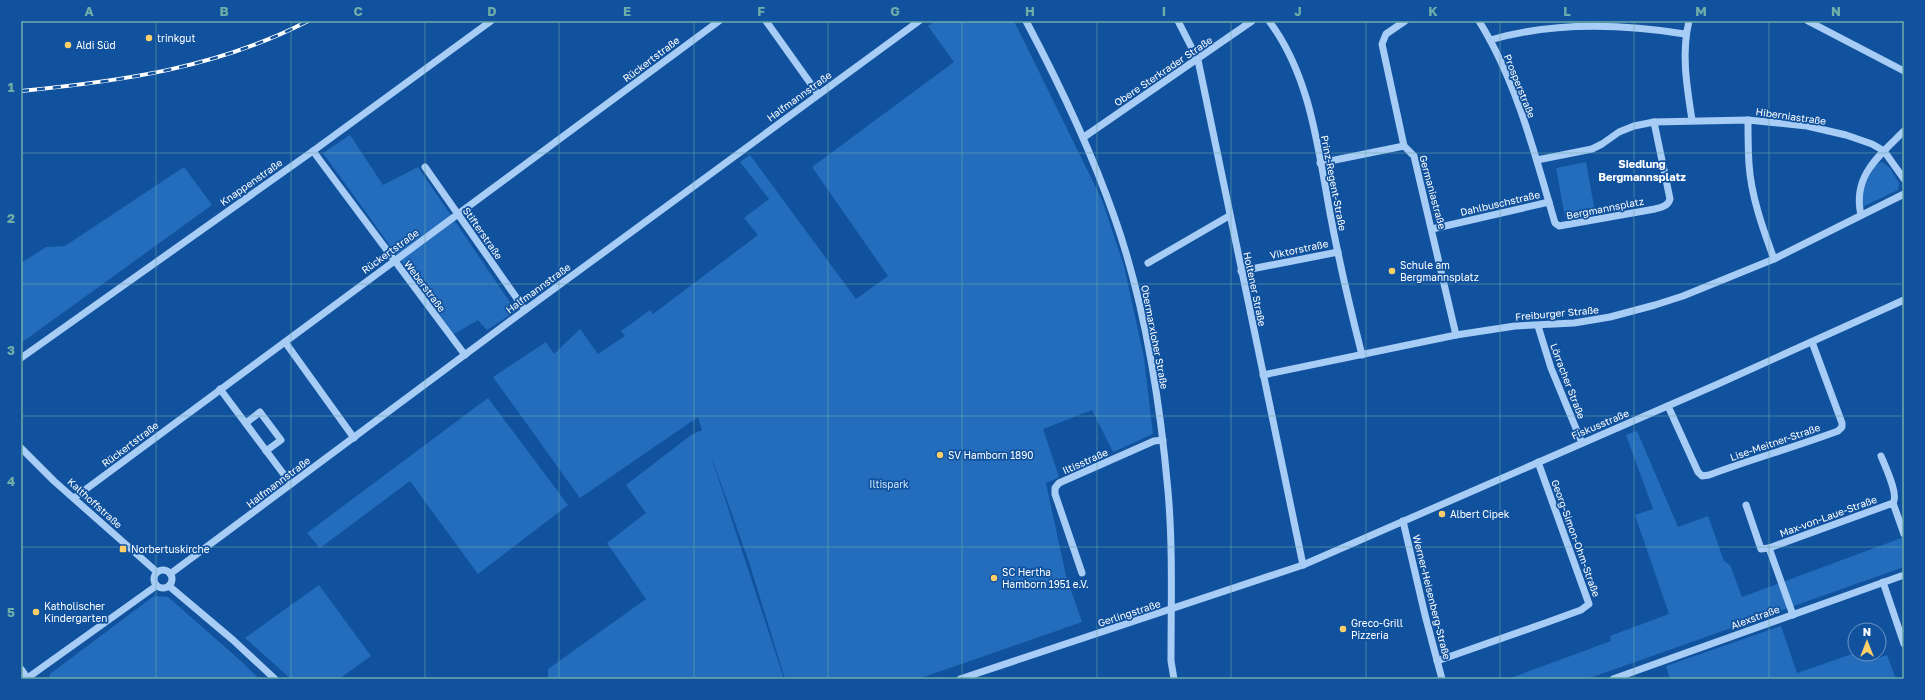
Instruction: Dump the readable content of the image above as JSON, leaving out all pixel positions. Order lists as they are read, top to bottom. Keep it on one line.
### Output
{"streets":{"street":["Rückertstraße","Obere Sterkrader Straße","Prosperstraße","Halfmannstraße","Hiberniastraße","Knappenstraße","Prinz-Regent-Straße","Germaniastraße","Dahlbuschstraße","Bergmannsplatz","Stifterstraße","Viktorstraße","Weberstraße","Holtener Straße","Freiburger Straße","Obermarxloher Straße","Lörracher Straße","Fiskusstraße","Lise-Meitner-Straße","Iltisstraße","Kalthoffstraße","Max-von-Laue-Straße","Georg-Simon-Ohm-Straße","Werner-Heisenberg-Straße","Gerlingstraße","Alexstraße"]},"crossings":[["Rückertstraße","Stifterstraße"],["Rückertstraße","Weberstraße"],["Rückertstraße","Kalthoffstraße"],["Obere Sterkrader Straße","Holtener Straße"],["Obere Sterkrader Straße","Obermarxloher Straße"],["Prosperstraße","Bergmannsplatz"],["Halfmannstraße","Stifterstraße"],["Halfmannstraße","Weberstraße"],["Halfmannstraße","Kalthoffstraße"],["Knappenstraße","Weberstraße"],["Prinz-Regent-Straße","Viktorstraße"],["Prinz-Regent-Straße","Freiburger Straße"],["Germaniastraße","Dahlbuschstraße"],["Germaniastraße","Freiburger Straße"],["Dahlbuschstraße","Bergmannsplatz"],["Viktorstraße","Holtener Straße"],["Holtener Straße","Freiburger Straße"],["Holtener Straße","Fiskusstraße"],["Holtener Straße","Gerlingstraße"],["Freiburger Straße","Lörracher Straße"],["Obermarxloher Straße","Iltisstraße"],["Obermarxloher Straße","Gerlingstraße"],["Lörracher Straße","Fiskusstraße"],["Fiskusstraße","Lise-Meitner-Straße"],["Fiskusstraße","Georg-Simon-Ohm-Straße"],["Fiskusstraße","Werner-Heisenberg-Straße"],["Fiskusstraße","Gerlingstraße"],["Georg-Simon-Ohm-Straße","Werner-Heisenberg-Straße"]],"districts":["Siedlung Bergmannsplatz"],"parks":["Iltispark"],"places":{"other":["trinkgut","Aldi Süd","Schule am Bergmannsplatz","SV Hamborn 1890","Albert Cipek","SC Hertha Hamborn 1951 e.V.","Katholischer Kindergarten","Greco-Grill Pizzeria"],"transit":["Norbertuskirche"]},"north":"top","grid":{"columns":["A","B","C","D","E","F","G","H","I","J","K","L","M","N"],"rows":["1","2","3","4","5"]}}
